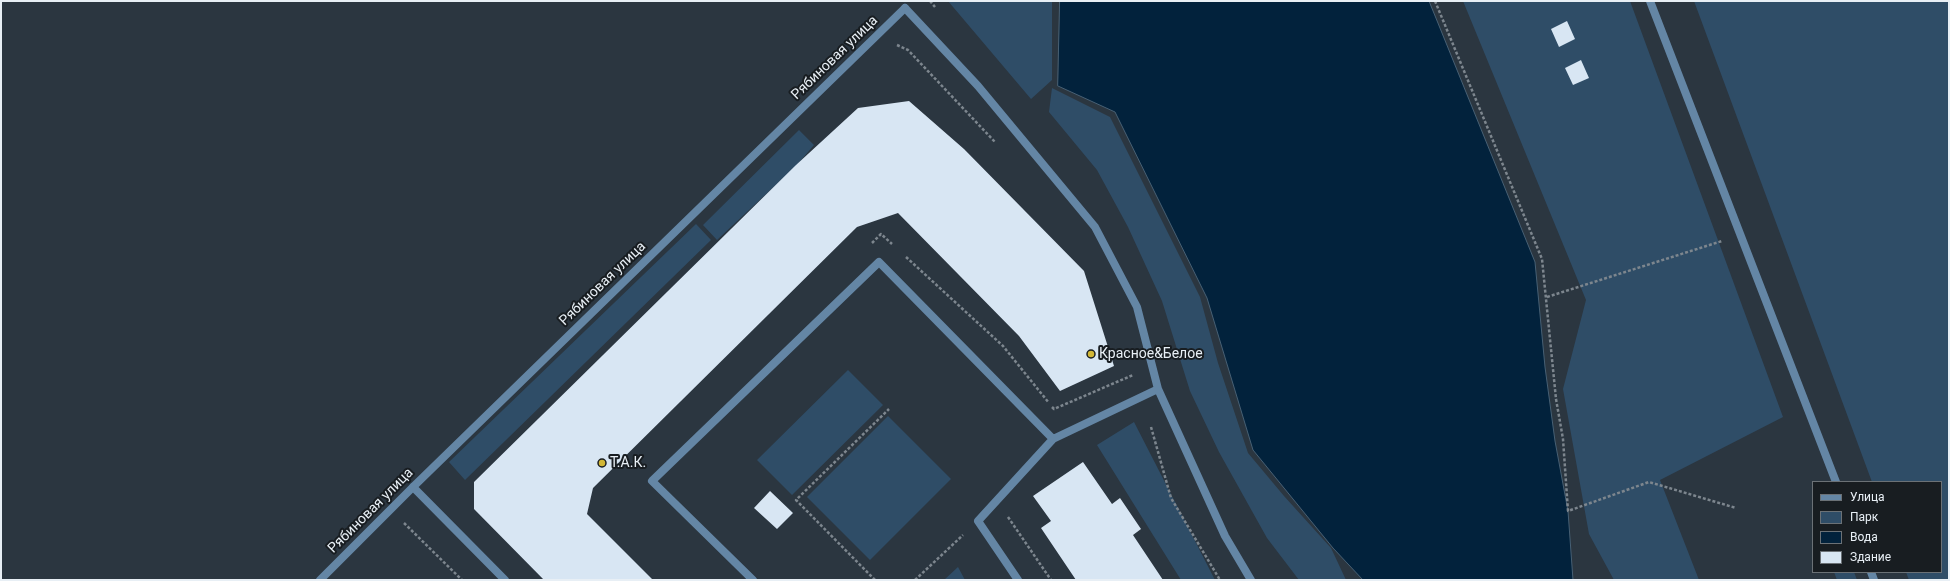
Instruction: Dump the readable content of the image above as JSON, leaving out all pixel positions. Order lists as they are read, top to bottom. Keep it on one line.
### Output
{"streets":{"street":["Рябиновая улица"]},"places":["Красное&Белое","Т.А.К."],"legend":["Улица","Парк","Вода","Здание"]}
